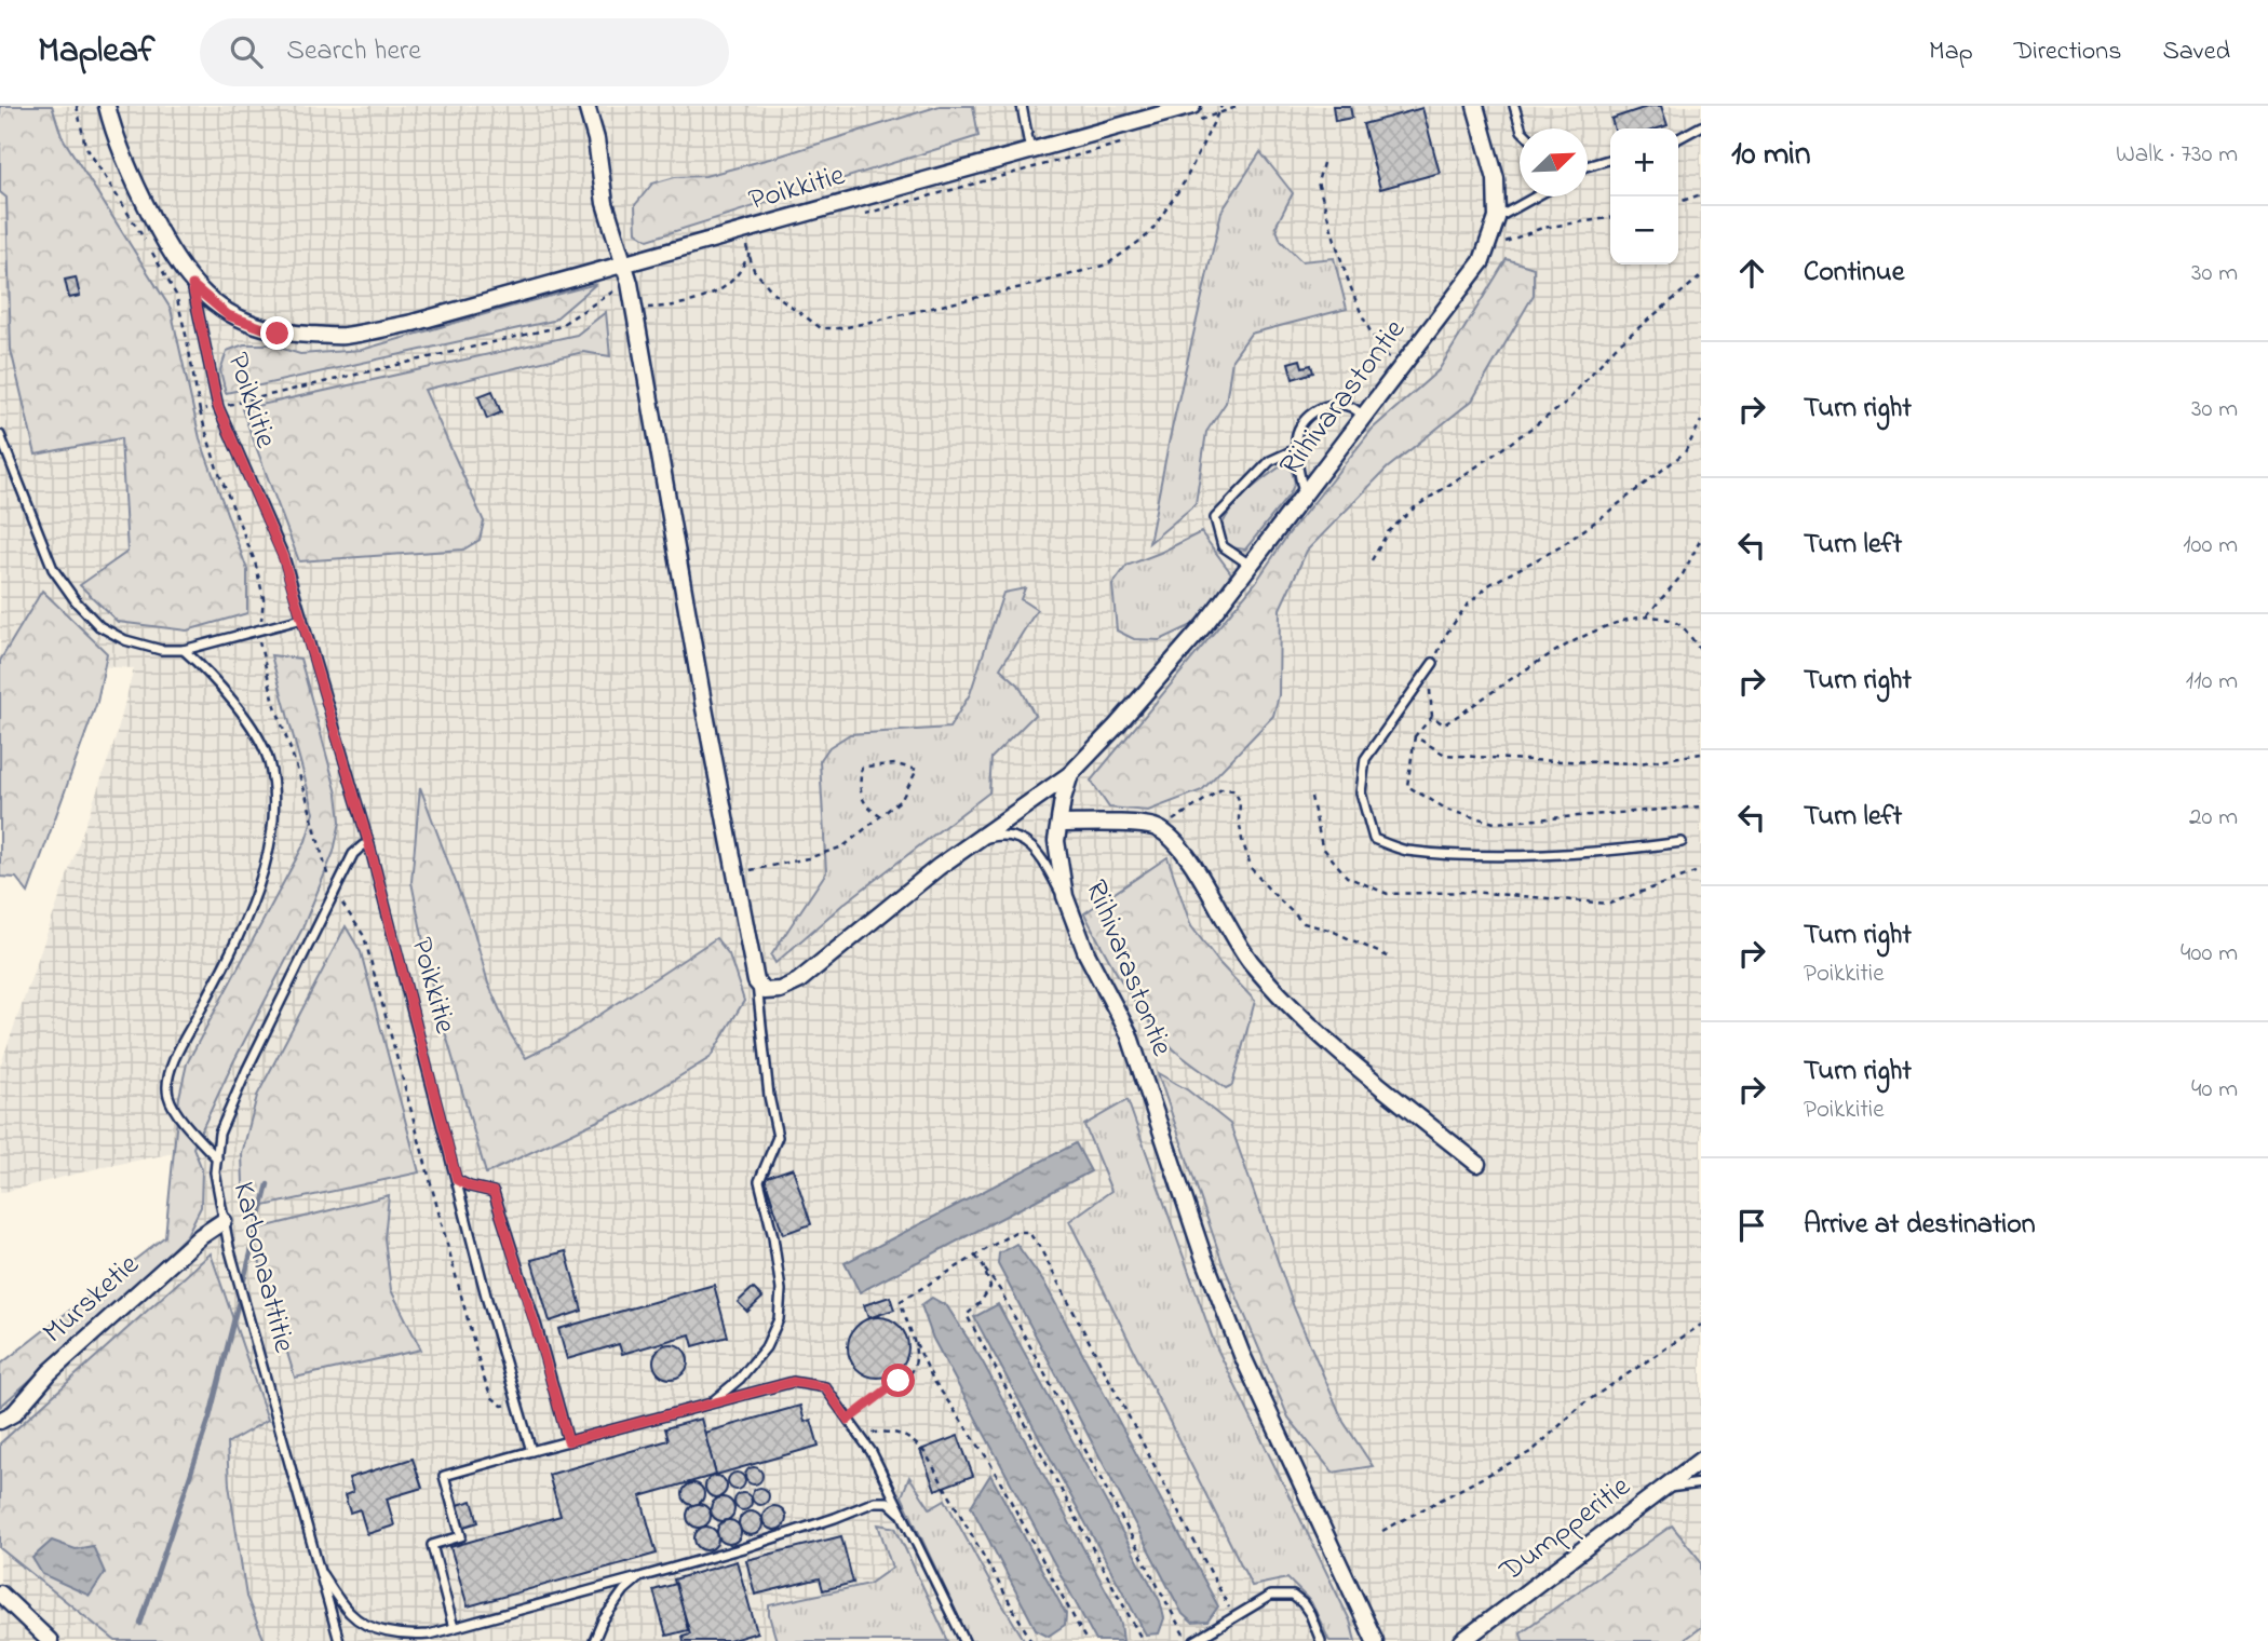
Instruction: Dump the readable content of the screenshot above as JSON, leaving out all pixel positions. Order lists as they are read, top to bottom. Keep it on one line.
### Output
{"streets":{"street":["Poikkitie","Riihivarastontie","Mursketie","Dumpperitie"],"lane":["Karbonaattitie"]},"crossings":[["Poikkitie","Karbonaattitie"],["Karbonaattitie","Mursketie"]],"north":"top right","page":{"header":"Mapleaf","search":"Search here","nav":["Map","Directions","Saved"],"heading":["10 min","Walk · 730 m"],"map_buttons":["+","−"],"list":[["Continue","30 m"],["Turn right","30 m"],["Turn left","100 m"],["Turn right","110 m"],["Turn left","20 m"],["Turn right","Poikkitie","400 m"],["Turn right","Poikkitie","40 m"],"Arrive at destination"]}}
